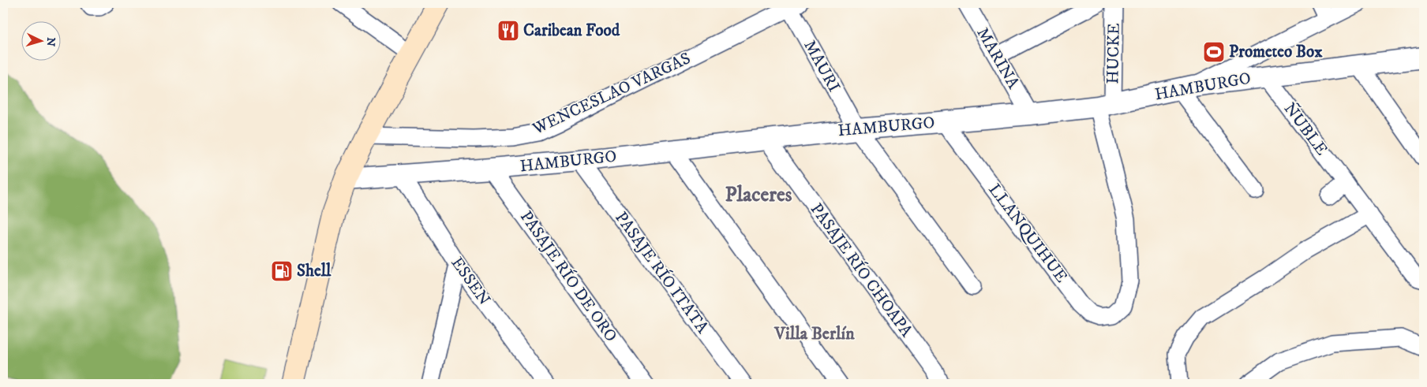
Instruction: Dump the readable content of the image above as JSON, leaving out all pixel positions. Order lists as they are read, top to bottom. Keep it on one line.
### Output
{"streets":{"street":["HUCKE","MARINA","MAURI","HAMBURGO","WENCESLAO VARGAS","ÑUBLE","LLANQUIHUE","PASAJE RÍO CHOAPA","PASAJE RÍO ITATA","PASAJE RÍO DE ORO","ESSEN"]},"crossings":[["HUCKE","HAMBURGO"],["HUCKE","LLANQUIHUE"],["MARINA","HAMBURGO"],["MAURI","HAMBURGO"],["MAURI","WENCESLAO VARGAS"],["HAMBURGO","ÑUBLE"],["HAMBURGO","LLANQUIHUE"],["HAMBURGO","PASAJE RÍO CHOAPA"],["HAMBURGO","PASAJE RÍO ITATA"],["HAMBURGO","PASAJE RÍO DE ORO"],["HAMBURGO","ESSEN"]],"districts":["Placeres","Villa Berlín"],"places":{"restaurant":["Caribean Food"],"sports":["Prometeo Box"],"fuel station":["Shell"]},"north":"right"}
